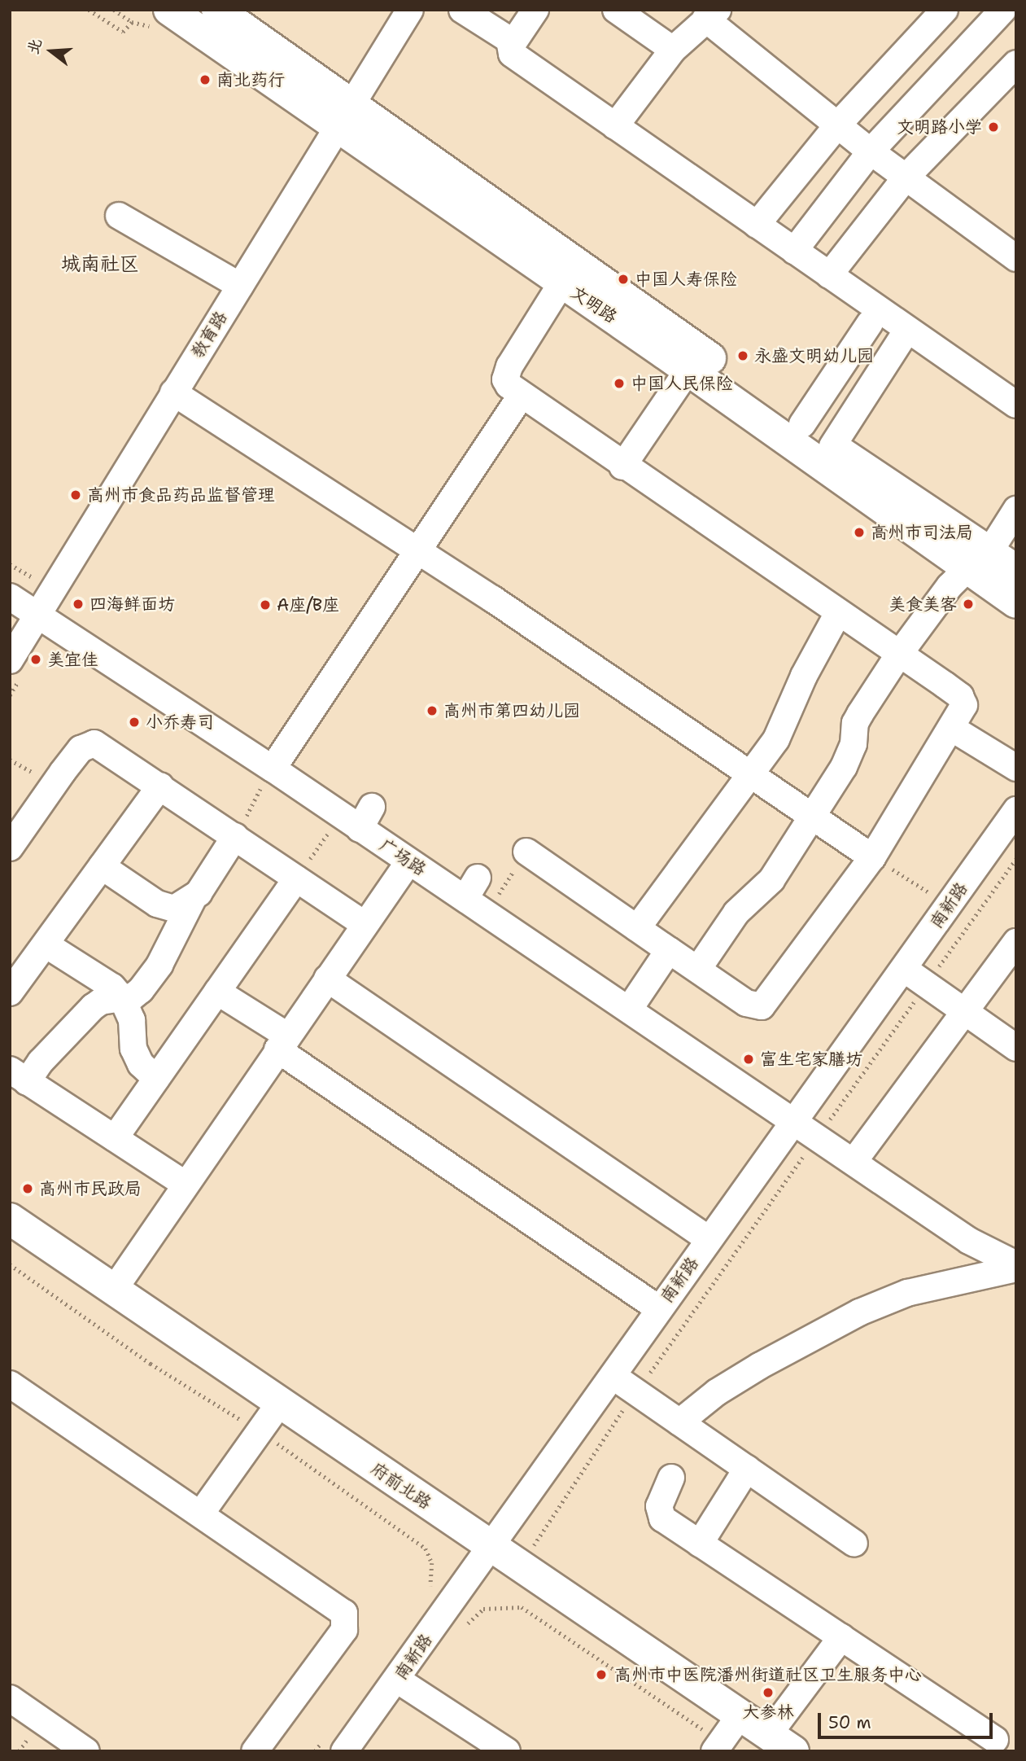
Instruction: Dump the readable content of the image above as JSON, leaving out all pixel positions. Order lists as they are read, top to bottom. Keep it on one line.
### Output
{"streets":{"main road":["文明路","府前北路"],"street":["教育路","广场路","南新路"]},"crossings":[["文明路","教育路"],["教育路","广场路"],["广场路","南新路"],["南新路","府前北路"]],"districts":["城南社区"],"places":["南北药行","文明路小学","中国人寿保险","永盛文明幼儿园","中国人民保险","高州市食品药品监督管理","高州市司法局","四海鲜面坊","美食美客","A座/B座","美宜佳","高州市第四幼儿园","小乔寿司","富生宅家膳坊","高州市民政局","高州市中医院潘州街道社区卫生服务中心","大参林"],"scale_bar":"50 m","north":"left"}
